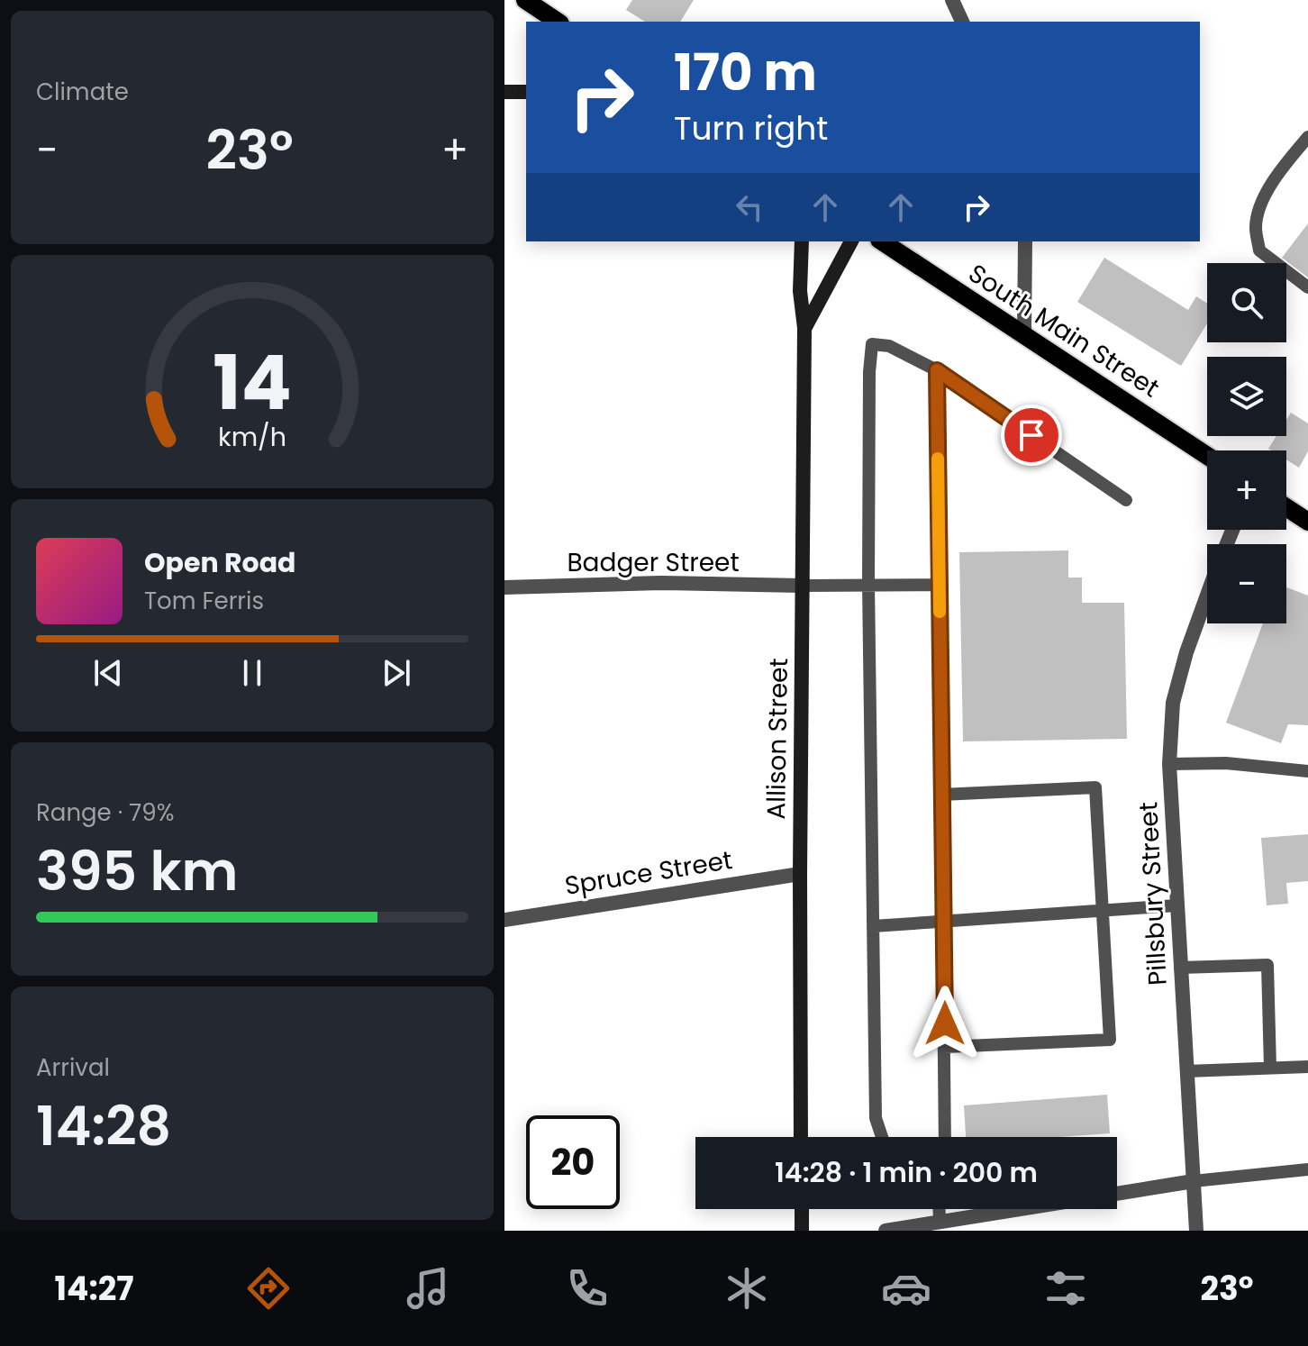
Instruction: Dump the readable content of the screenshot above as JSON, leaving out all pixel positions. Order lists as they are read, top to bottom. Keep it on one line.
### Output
{"streets":{"main road":["South Main Street"],"street":["Badger Street","Allison Street","Spruce Street","Pillsbury Street"]},"crossings":[["Badger Street","Allison Street"],["Allison Street","Spruce Street"]],"page":{"tile":["Climate",["Range · 79%","395 km"],["Arrival","14:28"]],"turn":["170 m","Turn right"],"heat":["−","23°","+"],"map_buttons":["+","−"],"song":["Open Road","Tom Ferris"],"limit":"20","trip":"14:28 · 1 min · 200 m","tabs":["14:27","23°"],"gauge":["14","km/h"]}}
